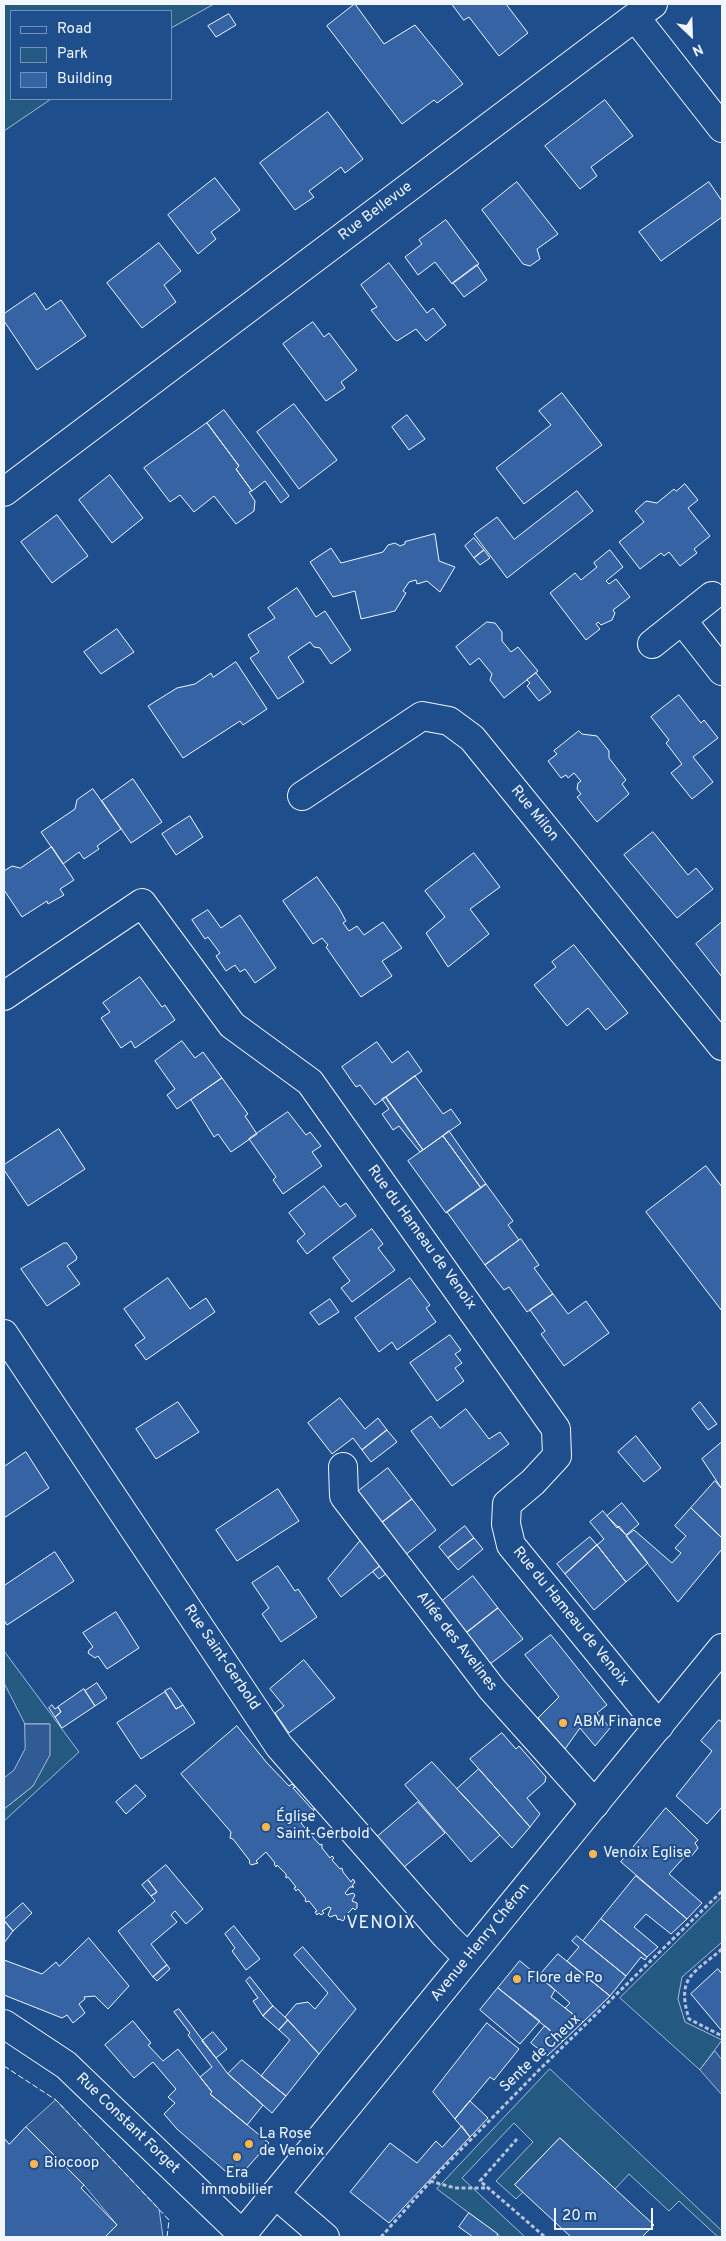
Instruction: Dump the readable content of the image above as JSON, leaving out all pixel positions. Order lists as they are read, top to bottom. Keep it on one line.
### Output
{"streets":{"street":["Rue Bellevue","Rue Milon","Rue du Hameau de Venoix","Allée des Avelines","Rue Saint-Gerbold","Avenue Henry Chéron","Rue Constant Forget"],"path":["Sente de Cheux"]},"crossings":[["Rue du Hameau de Venoix","Avenue Henry Chéron"],["Allée des Avelines","Avenue Henry Chéron"],["Rue Saint-Gerbold","Avenue Henry Chéron"],["Avenue Henry Chéron","Rue Constant Forget"]],"districts":["VENOIX"],"places":["ABM Finance","Église Saint-Gerbold","Venoix Eglise","Flore de Po","La Rose de Venoix","Era immobilier","Biocoop"],"legend":["Road","Park","Building"],"scale_bar":"20 m","north":"bottom right"}
